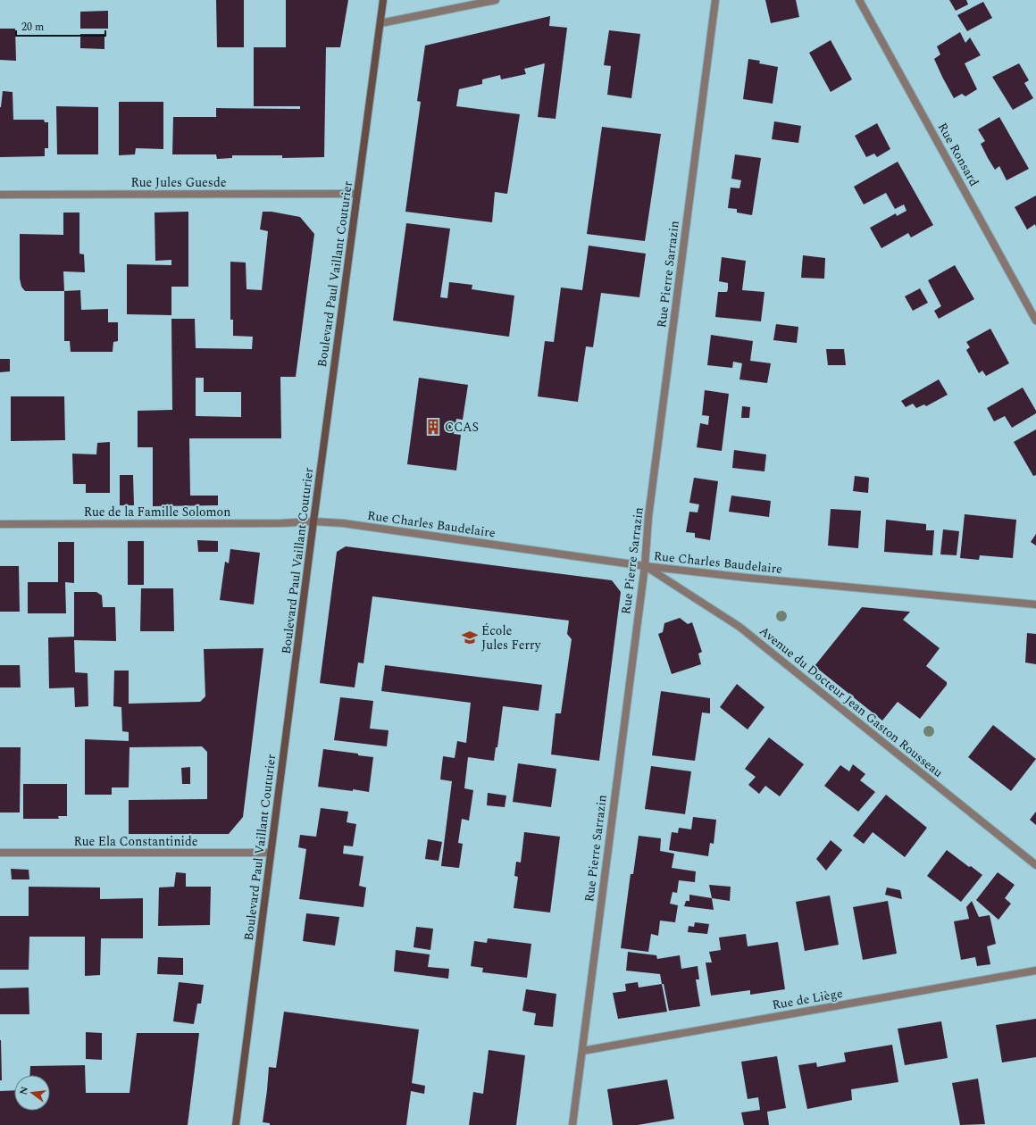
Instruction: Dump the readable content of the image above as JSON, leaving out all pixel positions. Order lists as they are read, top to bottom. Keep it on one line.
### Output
{"streets":{"street":["Rue Ronsard","Rue Jules Guesde","Boulevard Paul Vaillant Couturier","Rue Pierre Sarrazin","Rue de la Famille Solomon","Rue Charles Baudelaire","Avenue du Docteur Jean Gaston Rousseau","Rue Ela Constantinide","Rue de Liège"]},"crossings":[["Rue Jules Guesde","Boulevard Paul Vaillant Couturier"],["Boulevard Paul Vaillant Couturier","Rue de la Famille Solomon"],["Boulevard Paul Vaillant Couturier","Rue Charles Baudelaire"],["Boulevard Paul Vaillant Couturier","Rue Ela Constantinide"],["Rue Pierre Sarrazin","Rue Charles Baudelaire"],["Rue Pierre Sarrazin","Avenue du Docteur Jean Gaston Rousseau"],["Rue Pierre Sarrazin","Rue de Liège"],["Rue de la Famille Solomon","Rue Charles Baudelaire"],["Rue Charles Baudelaire","Avenue du Docteur Jean Gaston Rousseau"]],"places":{"building":["CCAS"],"school or university":["École Jules Ferry"]},"scale_bar":"20 m","north":"left"}
